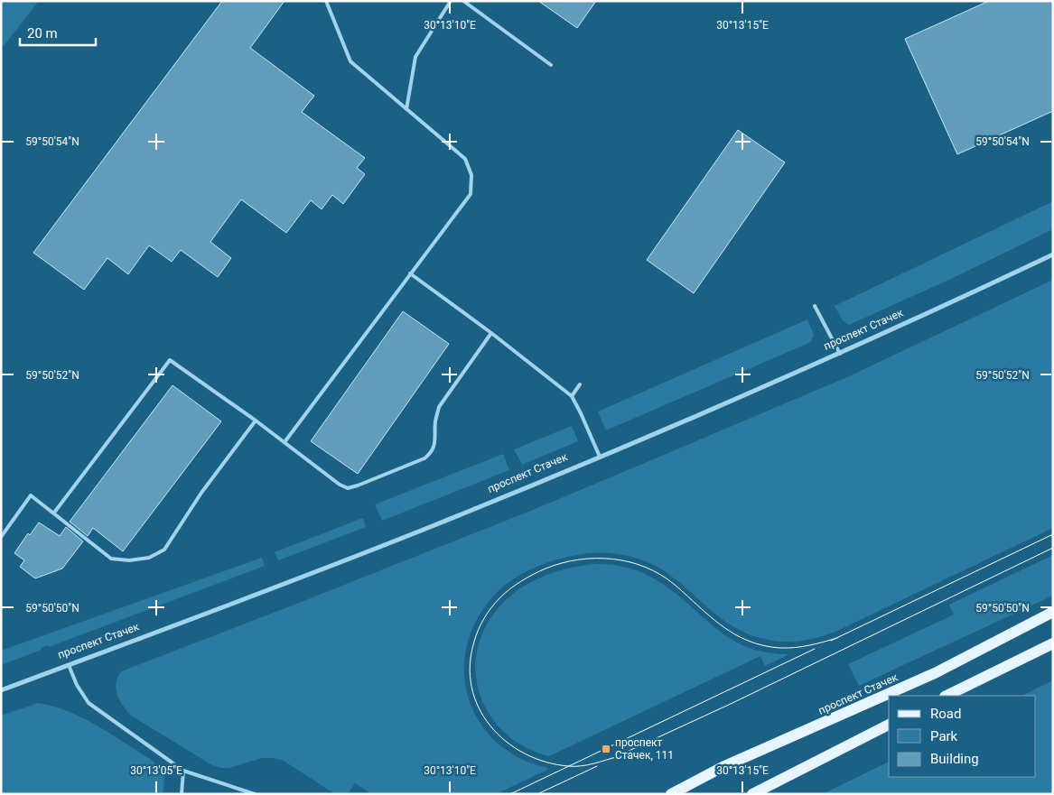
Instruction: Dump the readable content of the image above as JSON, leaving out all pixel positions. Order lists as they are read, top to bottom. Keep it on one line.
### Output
{"streets":{"main road":["проспект Стачек"]},"places":{"transit":["проспект Стачек, 111"]},"legend":["Road","Park","Building"],"scale_bar":"20 m","coordinates":["30°13'10\"E","30°13'15\"E","59°50'54\"N","59°50'52\"N","59°50'50\"N","30°13'05\"E"]}
